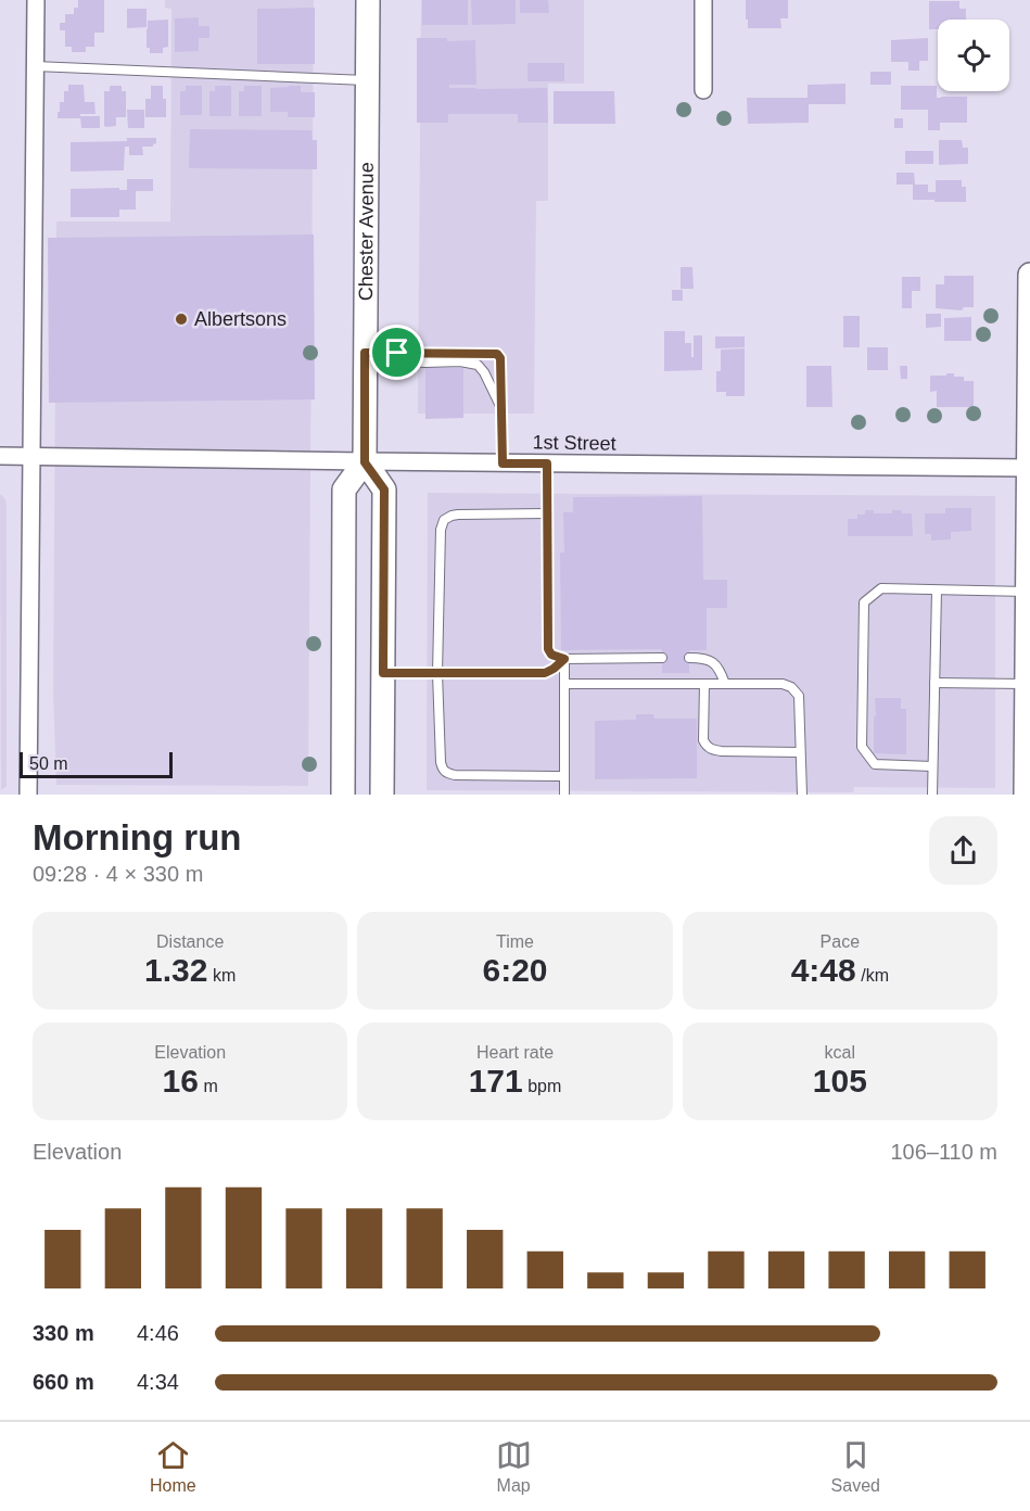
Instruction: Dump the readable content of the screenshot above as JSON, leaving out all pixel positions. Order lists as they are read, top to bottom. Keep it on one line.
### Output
{"streets":{"main road":["Chester Avenue"],"street":["1st Street"]},"crossings":[["Chester Avenue","1st Street"]],"places":["Albertsons"],"scale_bar":"50 m","page":{"scale":"50 m","heading":["Morning run","09:28 · 4 × 330 m"],"stats":[["Distance","1.32 km"],["Time","6:20"],["Pace","4:48 /km"],["Elevation","16 m"],["Heart rate","171 bpm"],["kcal","105"]],"chart":["Elevation","106–110 m"],"list":[{"name":"330 m","note":"4:46"},{"name":"660 m","note":"4:34"}],"tabs":["Home","Map","Saved"]}}
